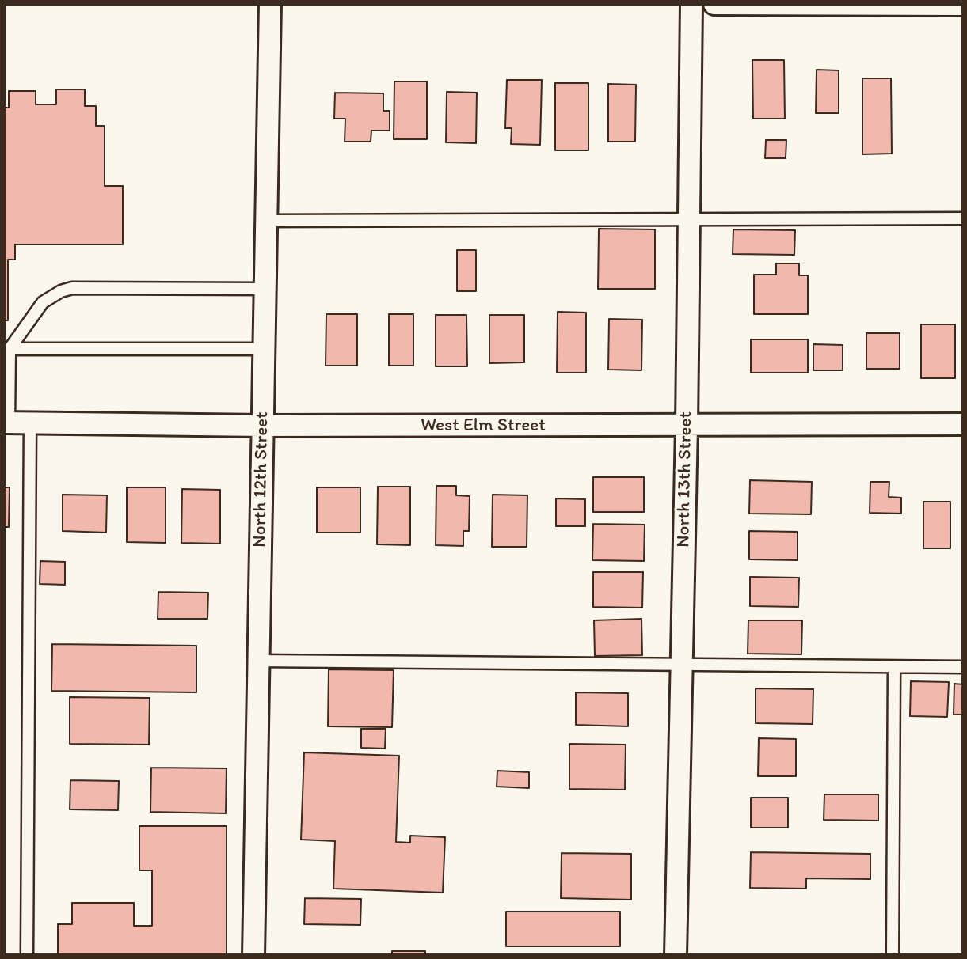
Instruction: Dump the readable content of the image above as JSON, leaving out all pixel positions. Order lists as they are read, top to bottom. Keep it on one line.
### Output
{"streets":{"street":["West Elm Street","North 12th Street","North 13th Street"]},"crossings":[["West Elm Street","North 12th Street"],["West Elm Street","North 13th Street"]]}
